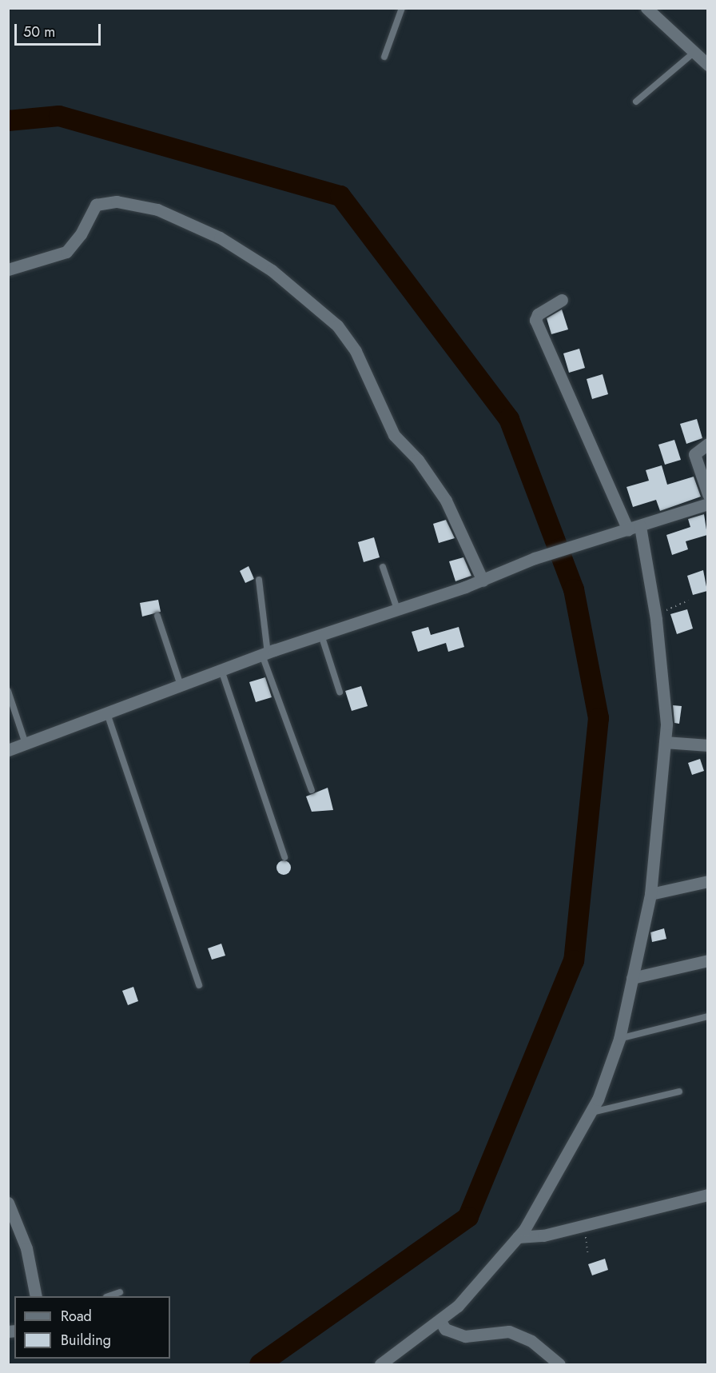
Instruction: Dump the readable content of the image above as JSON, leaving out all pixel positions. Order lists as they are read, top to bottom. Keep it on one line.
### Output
{"legend":["Road","Building"],"scale_bar":"50 m"}
